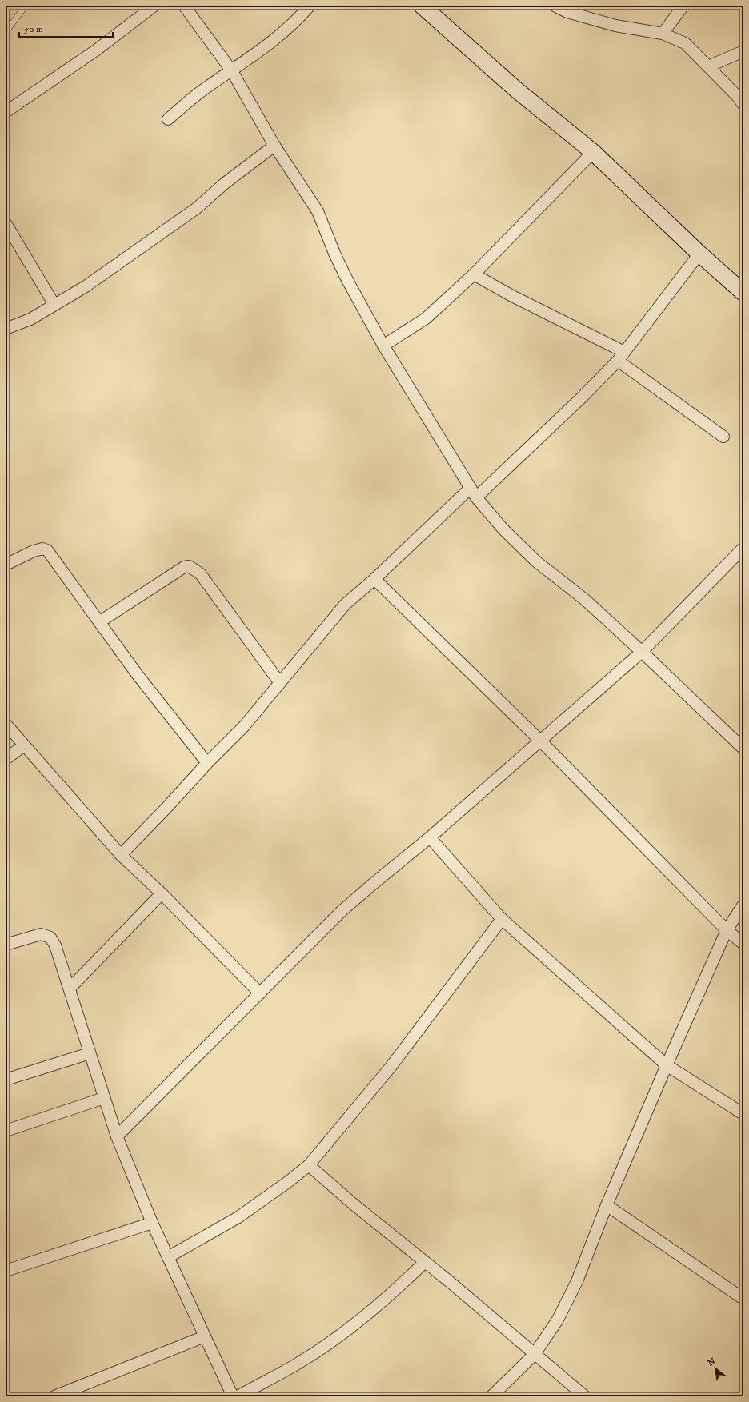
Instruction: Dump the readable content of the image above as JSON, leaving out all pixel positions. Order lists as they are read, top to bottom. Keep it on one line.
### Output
{"scale_bar":"50 m","north":"top left"}
